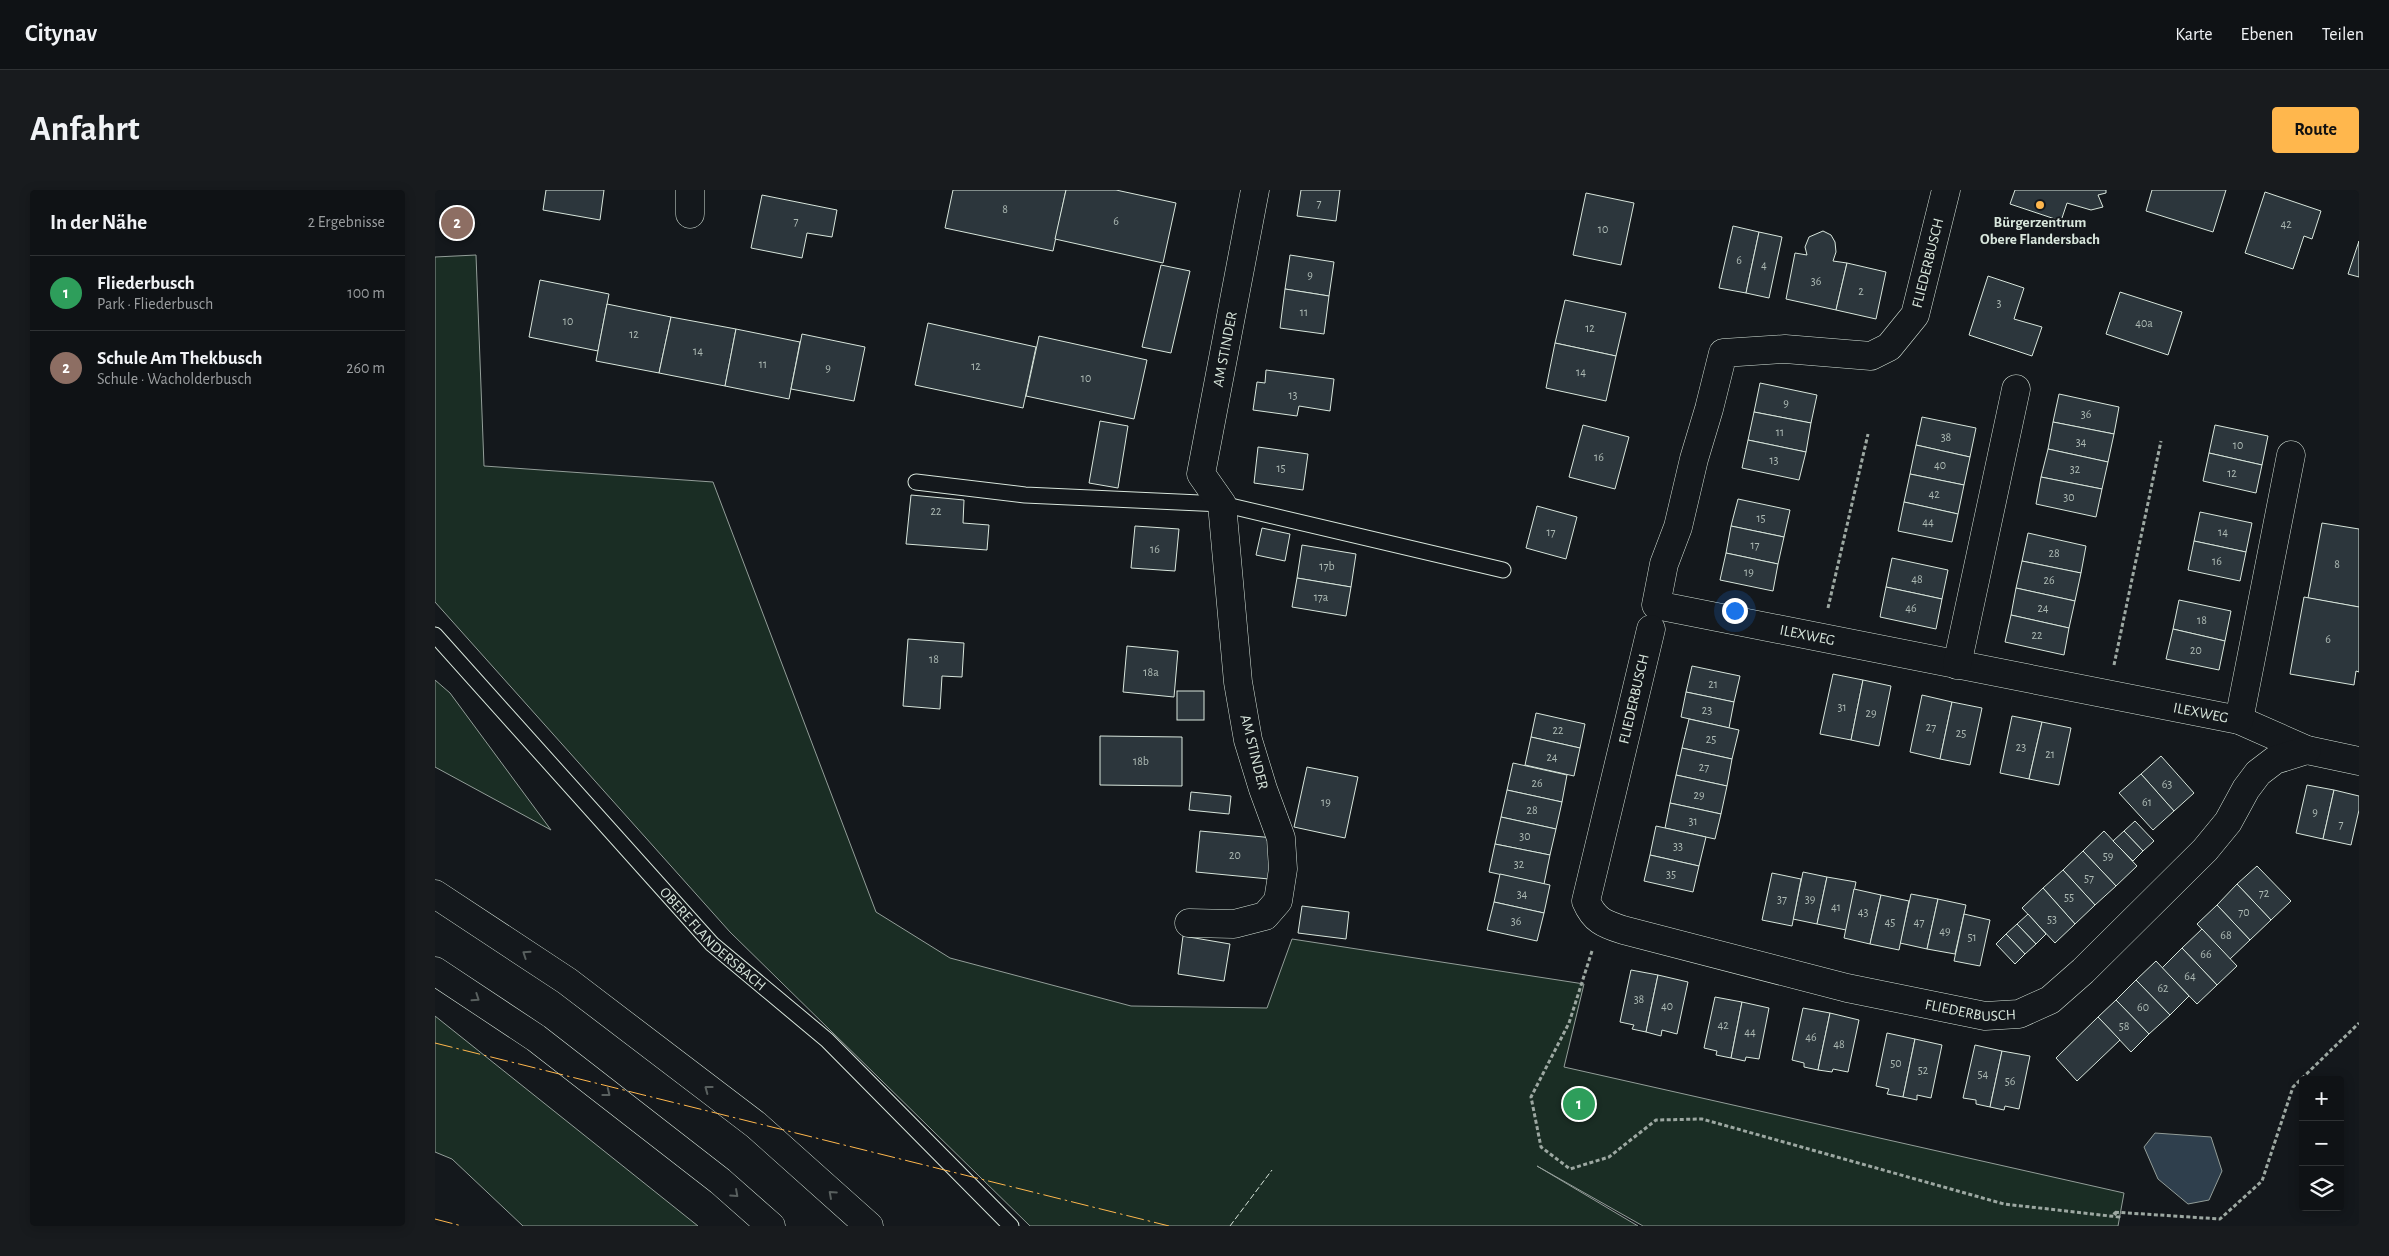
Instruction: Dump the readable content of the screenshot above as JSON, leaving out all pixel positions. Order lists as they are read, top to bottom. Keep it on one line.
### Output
{"streets":{"main road":["FLIEDERBUSCH","AM STINDER","ILEXWEG"],"lane":["OBERE FLANDERSBACH"]},"crossings":[["FLIEDERBUSCH","ILEXWEG"]],"places":["Bürgerzentrum Obere Flandersbach"],"house_numbers":["7","8","7","6","42","10","6","4","9","36","2","3","11","10","40a","12","12","14","11","12","9","14","10","13","9","36","11","38","34","10","16","13","40","15","32","12","42","30","22","15","44","17","14","17","16","28","16","8","17b","19","48","26","17a","46","24","18","22","6","20","18","18a","21","31","23","29","27","22","25","25","23","21","24","18b","27","26","63","29","19","61","28","9","31","7","30","33","20","59","32","35","57","72","34","55","37","39","41","43","70","53","36","45","47","49","68","51","66","64","62","38","40","60","42","58","44","46","48","50","52","54","56"],"page":{"header":"Citynav","nav":["Karte","Ebenen","Teilen"],"buttons":"Route","title":"Anfahrt","heading":["In der Nähe","2 Ergebnisse"],"pins":["2","1"],"list":[{"mark":"1","name":"Fliederbusch","note":"Park · Fliederbusch","value":"100 m"},{"mark":"2","name":"Schule Am Thekbusch","note":"Schule · Wacholderbusch","value":"260 m"}],"map_buttons":["+","−"]}}
